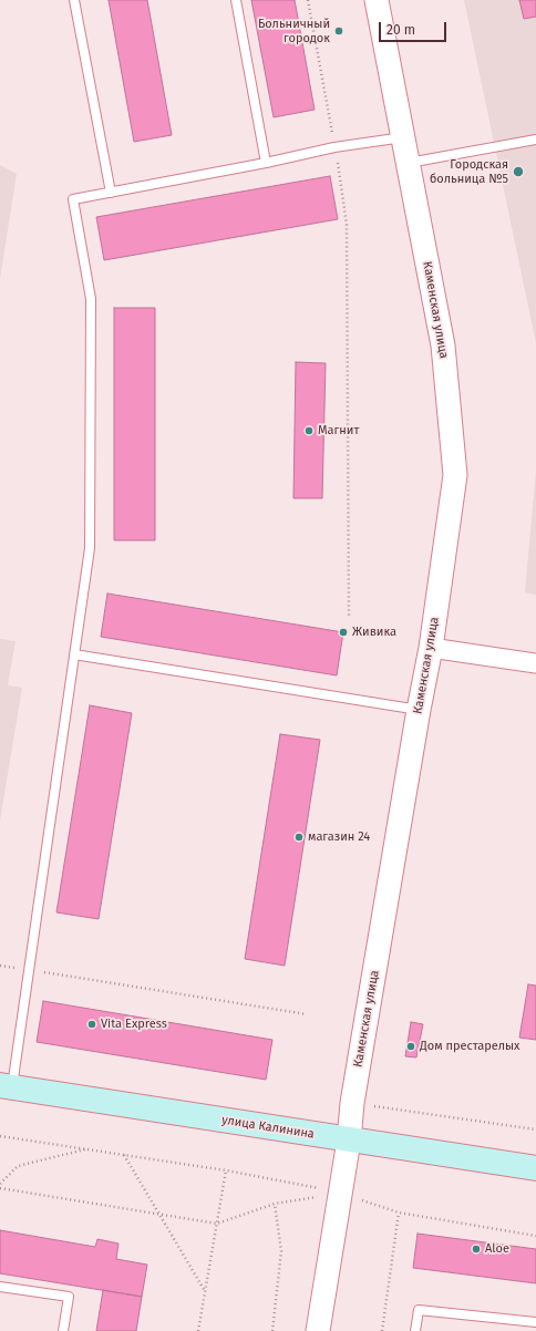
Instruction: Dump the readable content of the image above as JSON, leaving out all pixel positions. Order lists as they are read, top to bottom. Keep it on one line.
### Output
{"streets":{"main road":["улица Калинина"],"street":["Каменская улица"]},"crossings":[["Каменская улица","улица Калинина"]],"places":["Больничный городок","Городская больница №5","Магнит","Живика","магазин 24","Vita Express","Дом престарелых","Aloe"],"scale_bar":"20 m"}
